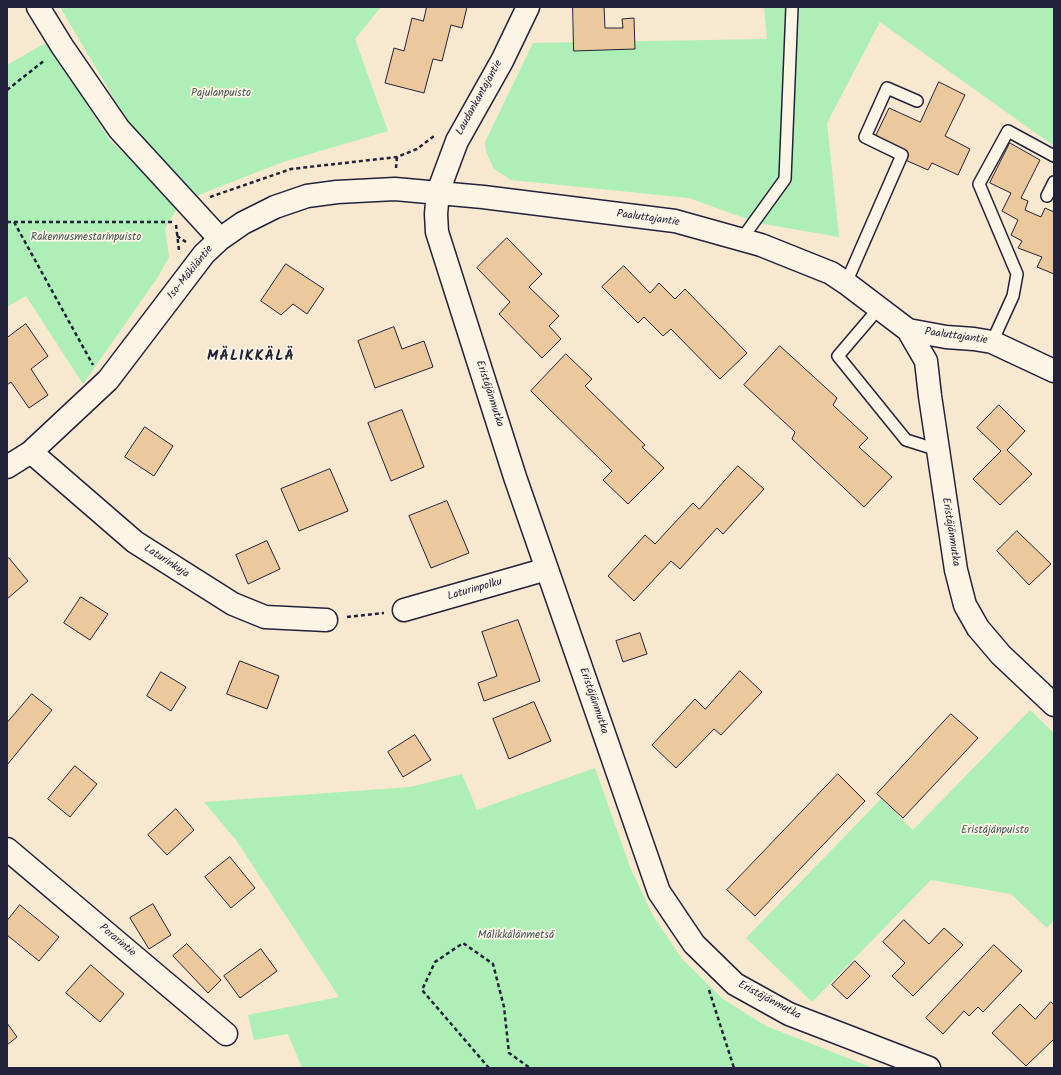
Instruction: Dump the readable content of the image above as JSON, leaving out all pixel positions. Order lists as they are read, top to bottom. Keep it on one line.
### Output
{"streets":{"street":["Laudankantajantie","Paaluttajantie","Iso-Mäkiläntie","Eristäjänmutka","Laturinkuja","Laturinpolku","Porarintie"]},"crossings":[["Laudankantajantie","Paaluttajantie"],["Laudankantajantie","Eristäjänmutka"],["Paaluttajantie","Iso-Mäkiläntie"],["Paaluttajantie","Eristäjänmutka"],["Iso-Mäkiläntie","Laturinkuja"],["Eristäjänmutka","Laturinpolku"]],"districts":["MÄLIKKÄLÄ"],"parks":["Pajulanpuisto","Rakennusmestarinpuisto","Eristäjänpuisto","Mälikkälänmetsä"]}
